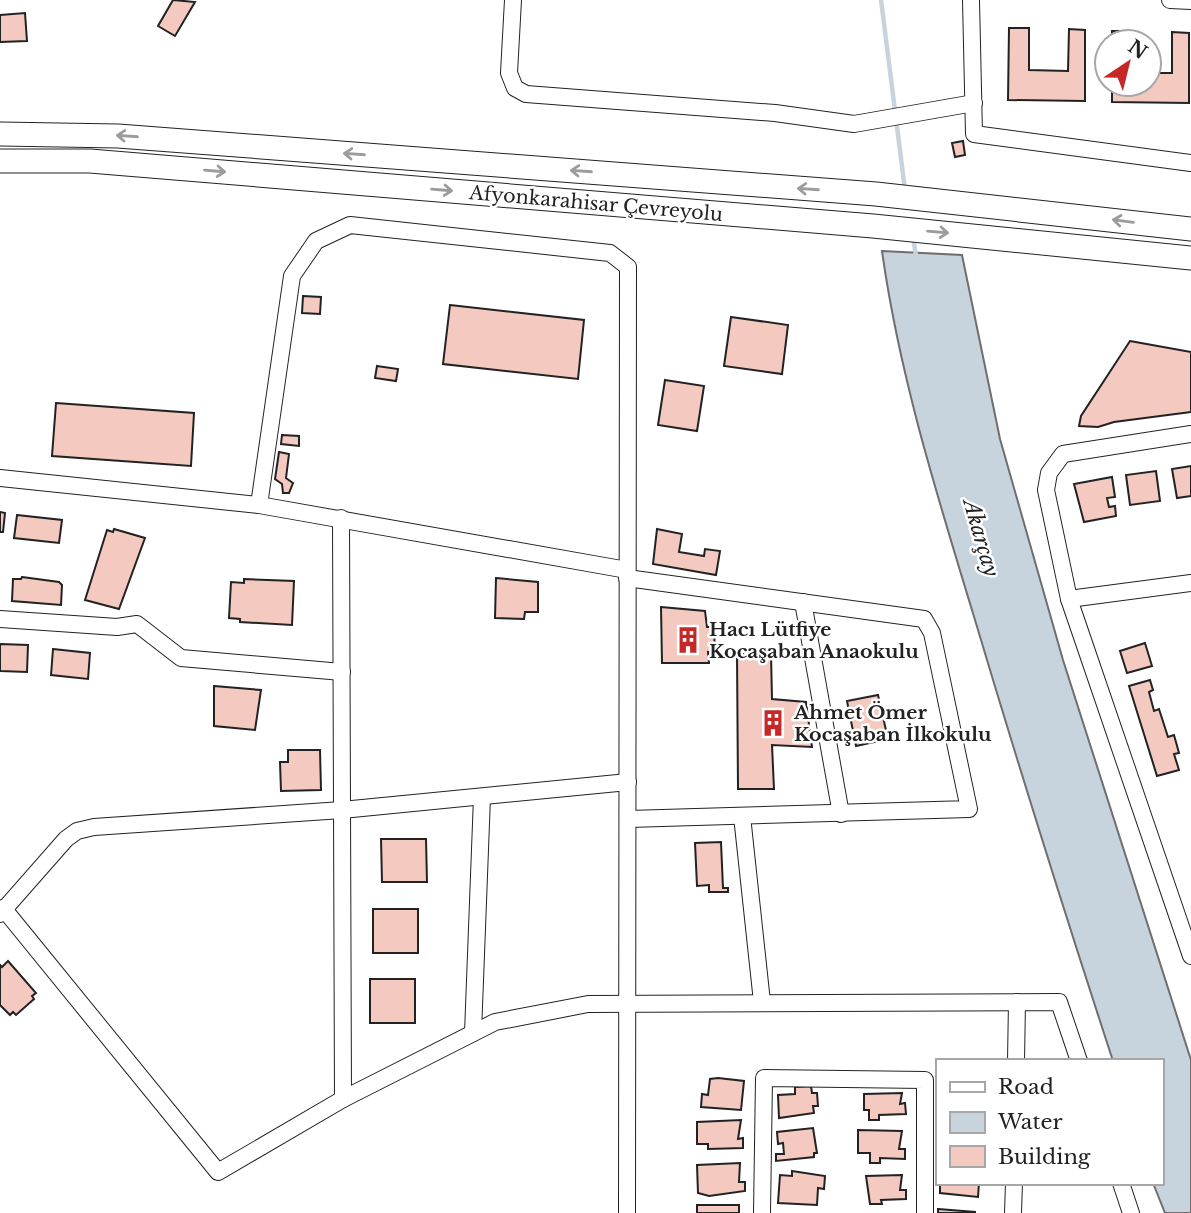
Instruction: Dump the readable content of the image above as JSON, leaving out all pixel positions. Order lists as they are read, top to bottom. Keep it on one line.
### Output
{"streets":{"highway":["Afyonkarahisar Çevreyolu"]},"water":["Akarçay"],"places":{"building":["Hacı Lütfiye Kocaşaban Anaokulu","Ahmet Ömer Kocaşaban İlkokulu"]},"legend":["Road","Water","Building"],"north":"top right"}
